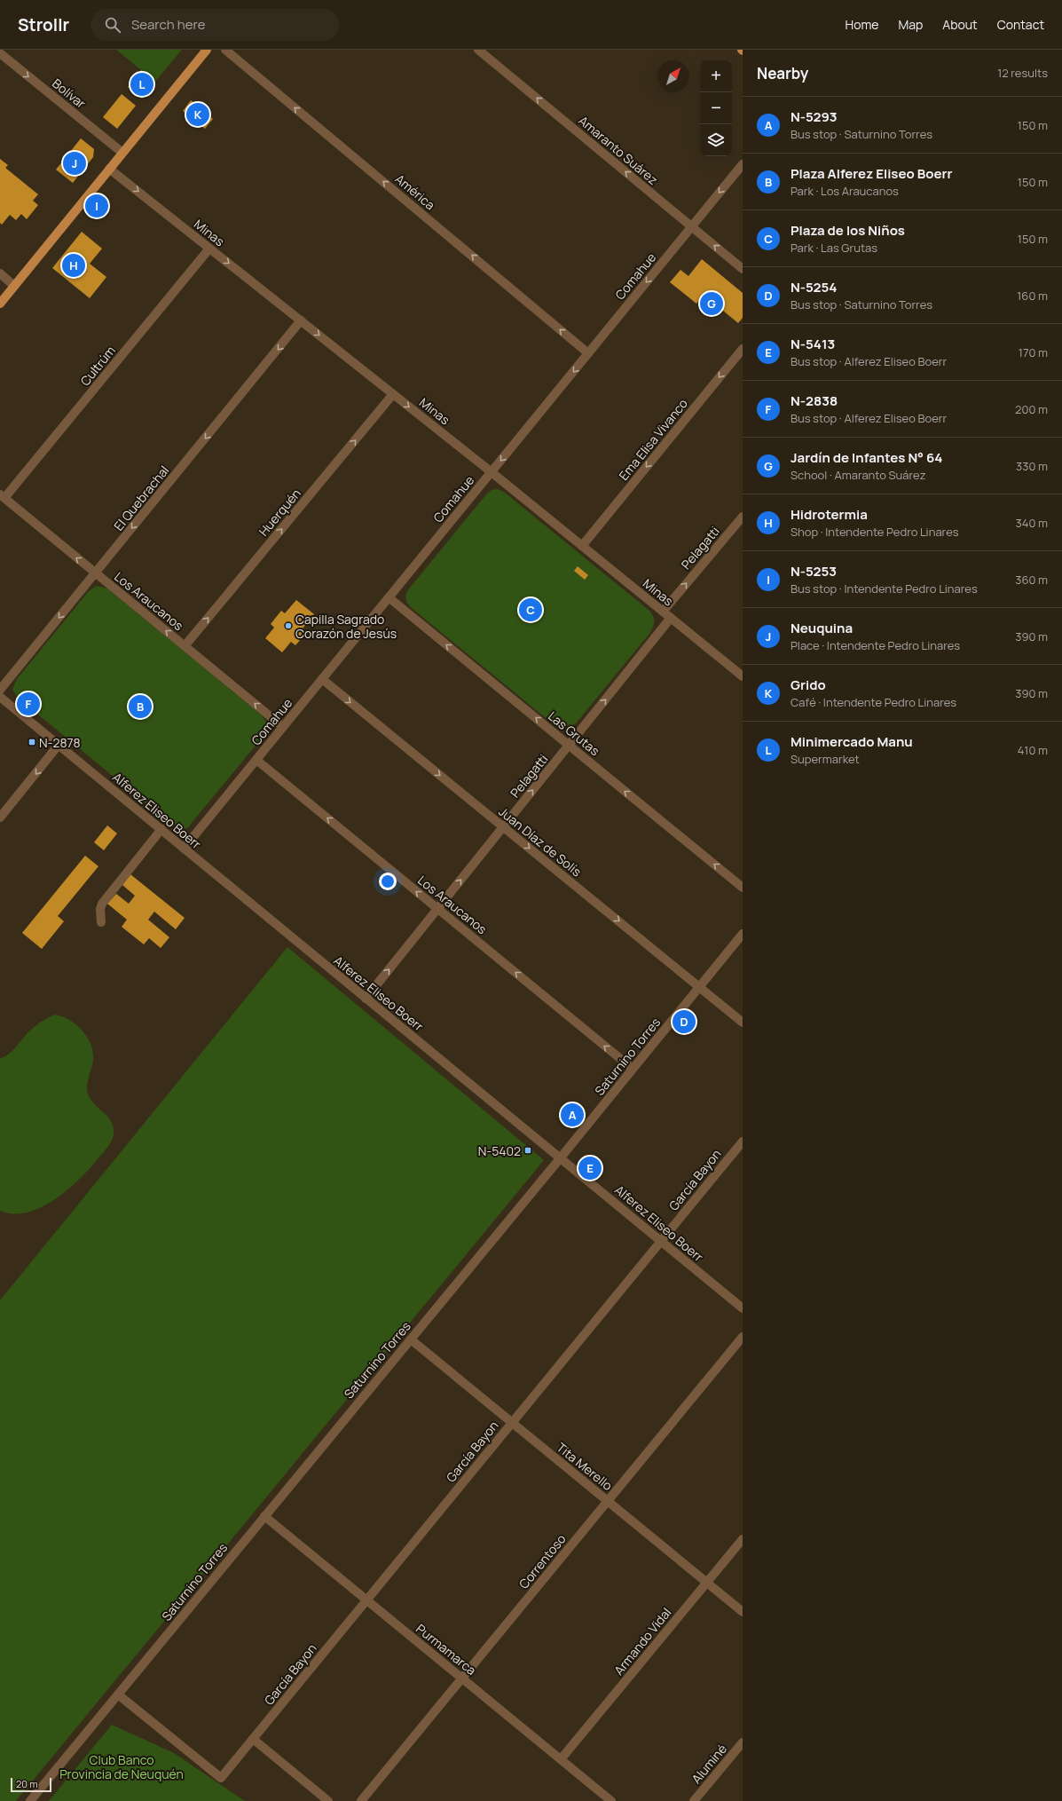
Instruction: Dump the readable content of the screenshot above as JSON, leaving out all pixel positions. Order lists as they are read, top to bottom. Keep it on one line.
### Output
{"streets":{"street":["Bolívar","Amaranto Suárez","América","Minas","Comahue","Cultrúm","Ema Elisa Vivanco","El Quebrachal","Huerquén","Pelagatti","Los Araucanos","Las Grutas","Alferez Eliseo Boerr","Juan Díaz de Solís","Saturnino Torres","García Bayon","Tita Merello","Correntoso","Armando Vidal","Purmamarca","Aluminé"]},"crossings":[["Amaranto Suárez","Comahue"],["América","Comahue"],["Minas","Comahue"],["Minas","Cultrúm"],["Minas","Ema Elisa Vivanco"],["Minas","El Quebrachal"],["Minas","Huerquén"],["Minas","Pelagatti"],["Comahue","Los Araucanos"],["Comahue","Las Grutas"],["Comahue","Alferez Eliseo Boerr"],["Comahue","Juan Díaz de Solís"],["Cultrúm","Los Araucanos"],["El Quebrachal","Los Araucanos"],["Huerquén","Los Araucanos"],["Pelagatti","Los Araucanos"],["Pelagatti","Las Grutas"],["Pelagatti","Alferez Eliseo Boerr"],["Pelagatti","Juan Díaz de Solís"],["Los Araucanos","Saturnino Torres"],["Alferez Eliseo Boerr","Saturnino Torres"],["Alferez Eliseo Boerr","García Bayon"],["Juan Díaz de Solís","Saturnino Torres"],["Saturnino Torres","García Bayon"],["Saturnino Torres","Tita Merello"],["Saturnino Torres","Purmamarca"],["García Bayon","Tita Merello"],["García Bayon","Purmamarca"],["Tita Merello","Correntoso"],["Tita Merello","Armando Vidal"],["Correntoso","Purmamarca"],["Armando Vidal","Purmamarca"]],"one_way":["Bolívar","Amaranto Suárez","América","Minas","Comahue","Ema Elisa Vivanco","El Quebrachal","Huerquén","Pelagatti","Los Araucanos","Las Grutas","Juan Díaz de Solís"],"parks":["Club Banco Provincia de Neuquén"],"places":{"other":["Capilla Sagrado Corazón de Jesús"],"transit":["N-2878","N-5402"]},"scale_bar":"20 m","north":"top right","page":{"header":"Strollr","search":"Search here","nav":["Home","Map","About","Contact"],"heading":["Nearby","12 results"],"map_buttons":["+","−"],"pins":["L","K","J","I","H","G","C","F","B","D","A","E"],"list":[{"mark":"A","name":"N-5293","note":"Bus stop · Saturnino Torres","value":"150 m"},{"mark":"B","name":"Plaza Alferez Eliseo Boerr","note":"Park · Los Araucanos","value":"150 m"},{"mark":"C","name":"Plaza de los Niños","note":"Park · Las Grutas","value":"150 m"},{"mark":"D","name":"N-5254","note":"Bus stop · Saturnino Torres","value":"160 m"},{"mark":"E","name":"N-5413","note":"Bus stop · Alferez Eliseo Boerr","value":"170 m"},{"mark":"F","name":"N-2838","note":"Bus stop · Alferez Eliseo Boerr","value":"200 m"},{"mark":"G","name":"Jardín de Infantes N° 64","note":"School · Amaranto Suárez","value":"330 m"},{"mark":"H","name":"Hidrotermia","note":"Shop · Intendente Pedro Linares","value":"340 m"},{"mark":"I","name":"N-5253","note":"Bus stop · Intendente Pedro Linares","value":"360 m"},{"mark":"J","name":"Neuquina","note":"Place · Intendente Pedro Linares","value":"390 m"},{"mark":"K","name":"Grido","note":"Café · Intendente Pedro Linares","value":"390 m"},{"mark":"L","name":"Minimercado Manu","note":"Supermarket","value":"410 m"}],"scale":"20 m"}}
